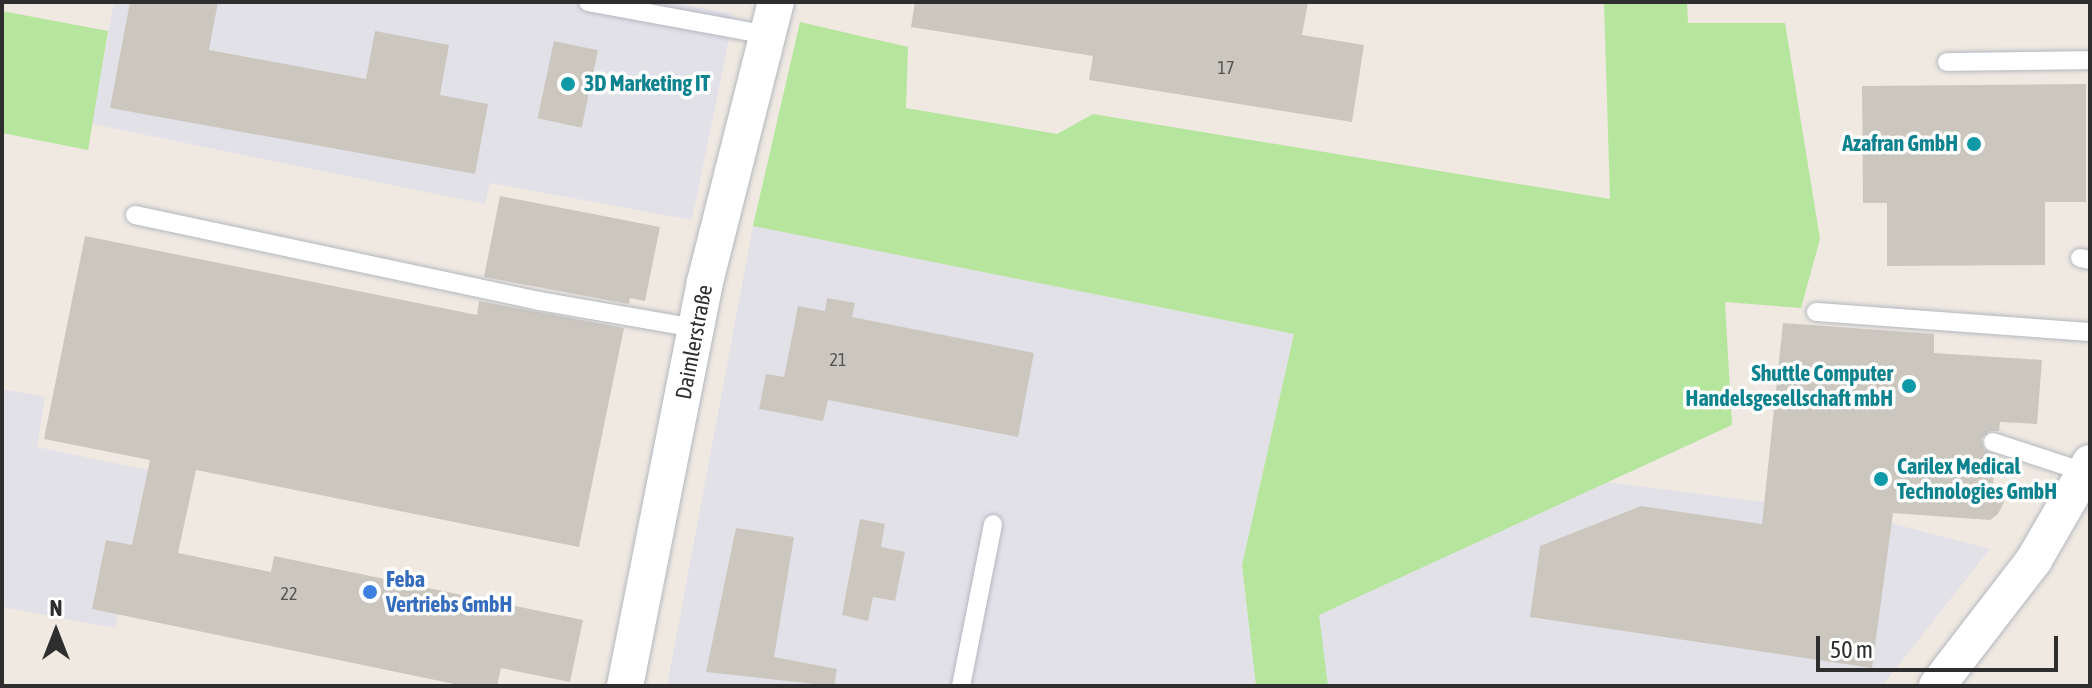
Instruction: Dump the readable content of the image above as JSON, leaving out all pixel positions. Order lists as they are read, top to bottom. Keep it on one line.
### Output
{"streets":{"street":["Daimlerstraße"]},"places":["3D Marketing IT","Azafran GmbH","Shuttle Computer Handelsgesellschaft mbH","Carilex Medical Technologies GmbH","Feba Vertriebs GmbH"],"house_numbers":["17","21","22"],"scale_bar":"50 m","north":"top"}
